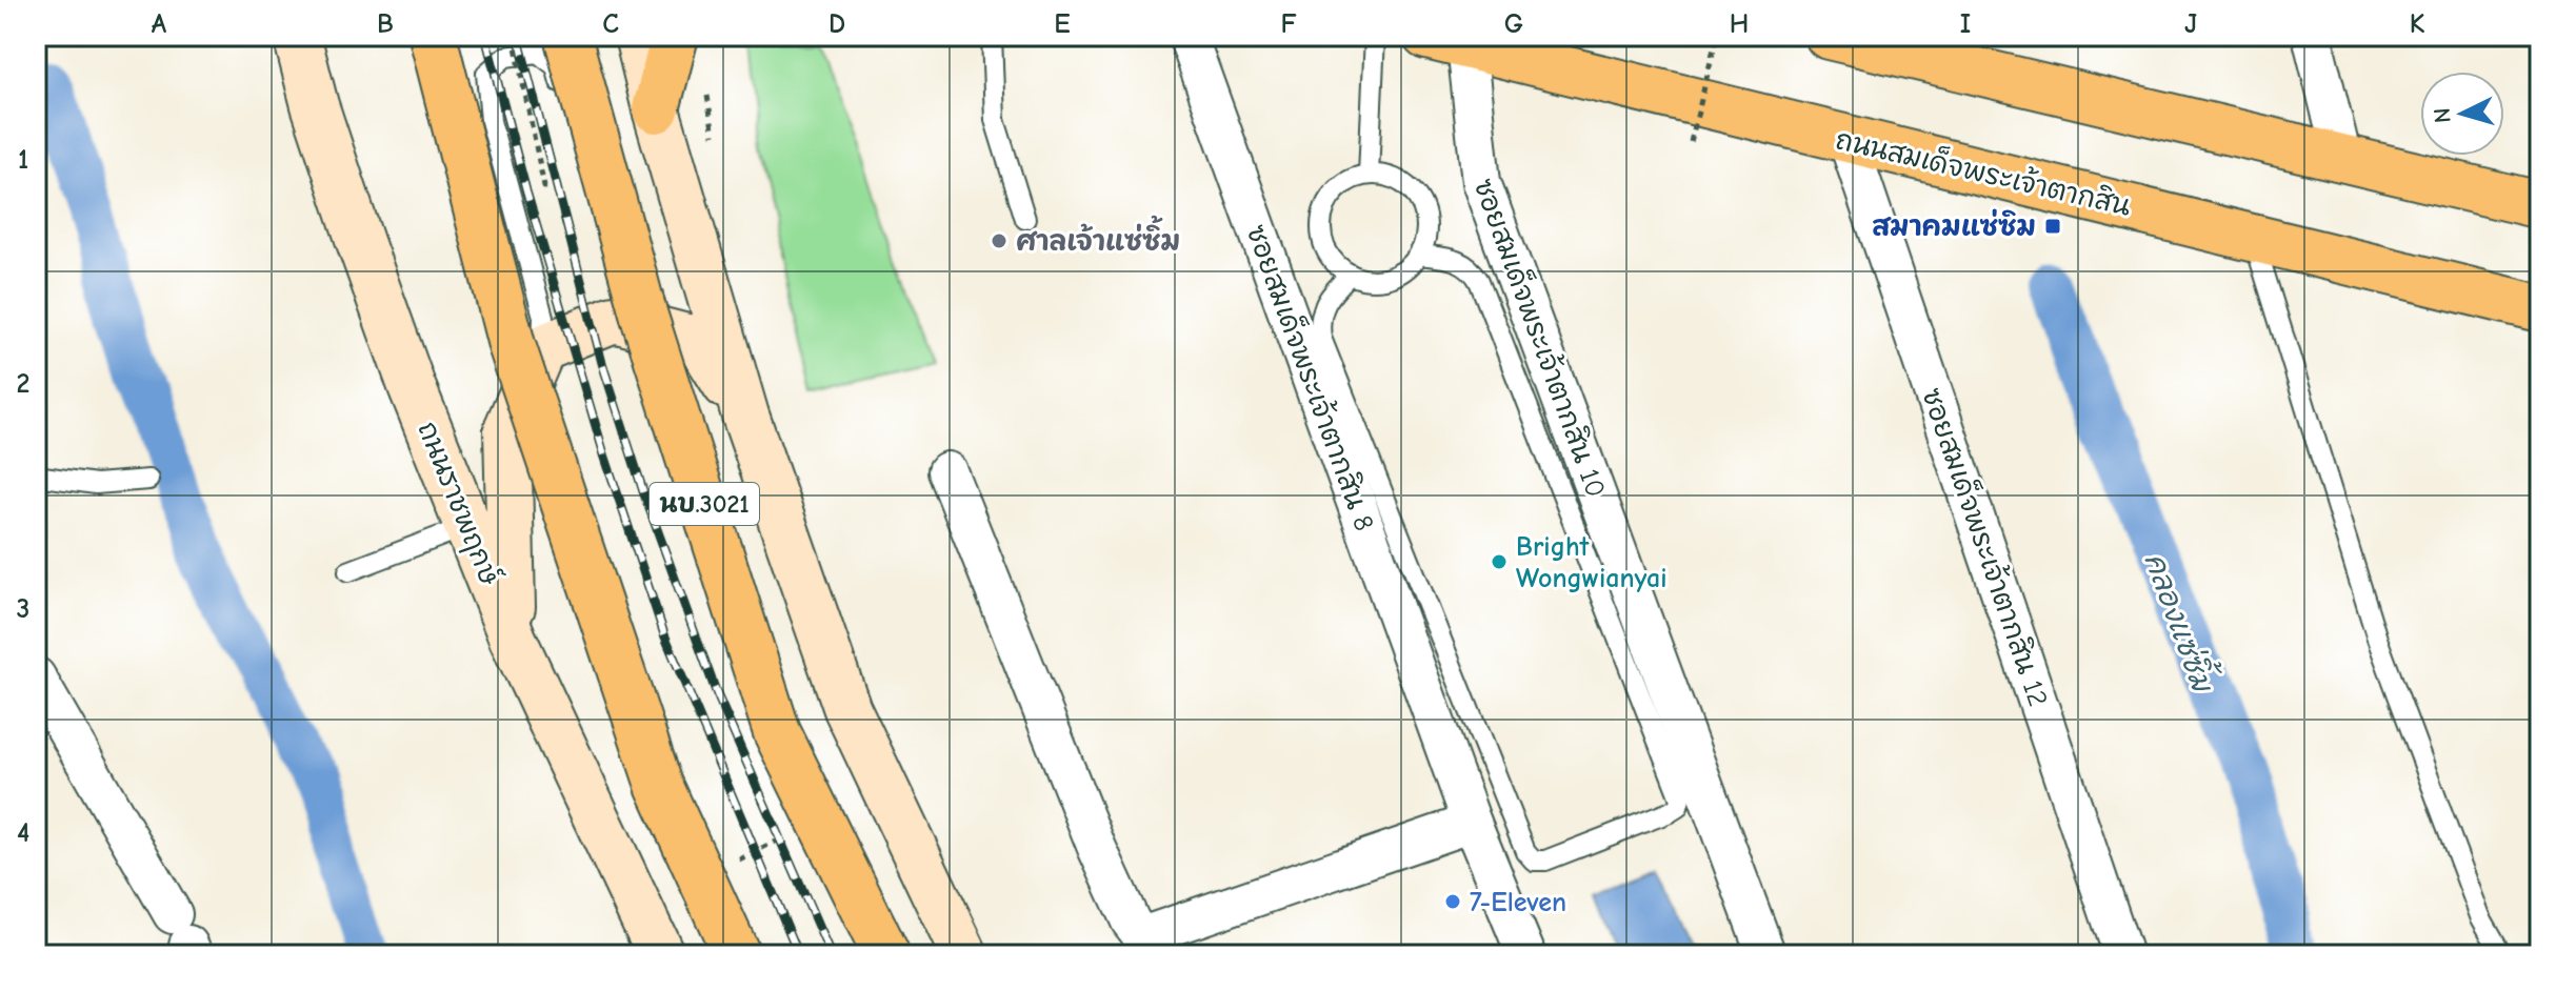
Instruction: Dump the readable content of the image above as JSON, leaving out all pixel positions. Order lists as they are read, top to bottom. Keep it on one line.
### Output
{"streets":{"main road":["ถนนสมเด็จพระเจ้าตากสิน","ถนนราชพฤกษ์","นบ.3021"],"street":["ซอยสมเด็จพระเจ้าตากสิน 10","ซอยสมเด็จพระเจ้าตากสิน 8","ซอยสมเด็จพระเจ้าตากสิน 12"]},"crossings":[["ถนนสมเด็จพระเจ้าตากสิน","ซอยสมเด็จพระเจ้าตากสิน 10"],["ถนนสมเด็จพระเจ้าตากสิน","ซอยสมเด็จพระเจ้าตากสิน 12"]],"water":["คลองแซ่ซิ้ม"],"places":{"transit":["สมาคมแซ่ซิม"],"other":["ศาลเจ้าแซ่ซิ้ม","Bright Wongwianyai","7-Eleven"]},"north":"left","grid":{"columns":["A","B","C","D","E","F","G","H","I","J","K"],"rows":["1","2","3","4"]}}
